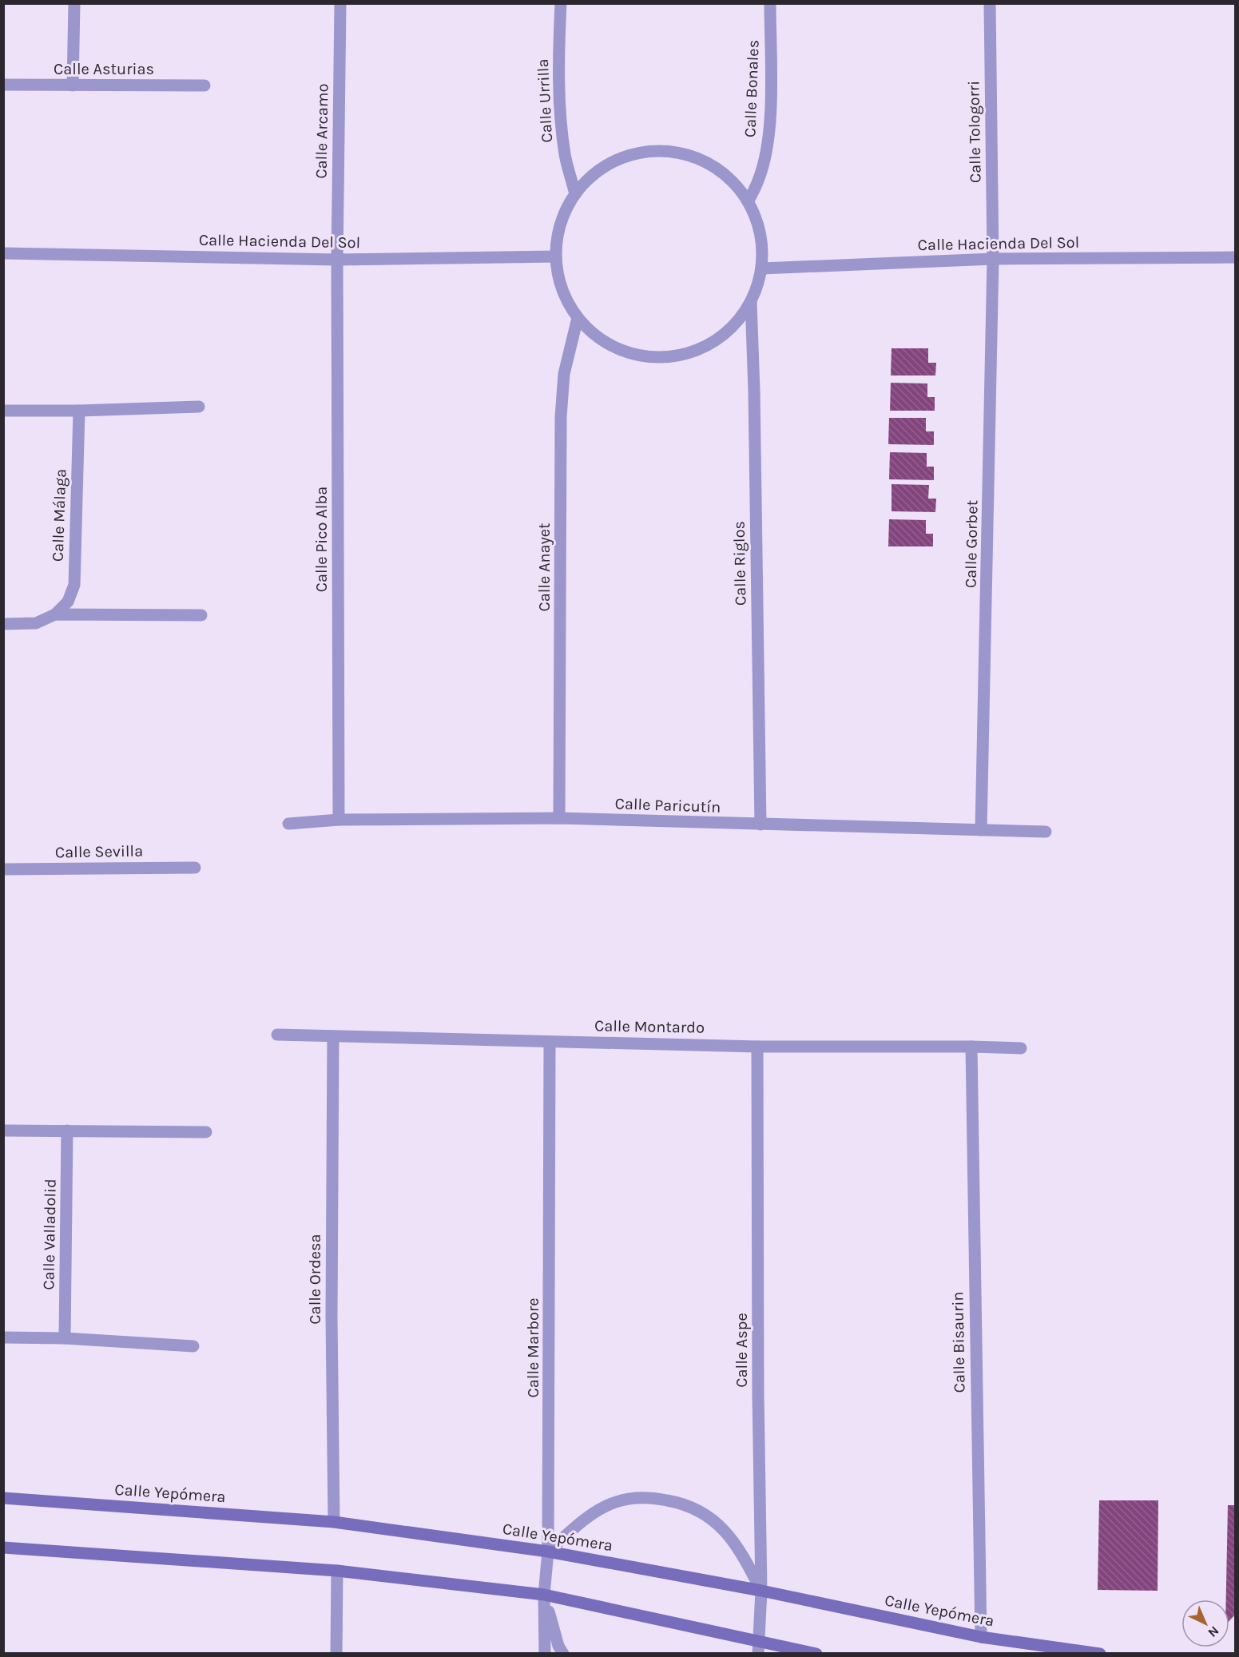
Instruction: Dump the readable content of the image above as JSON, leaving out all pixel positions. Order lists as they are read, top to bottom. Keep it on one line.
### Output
{"streets":{"main road":["Calle Yepómera"],"street":["Calle Asturias","Calle Bonales","Calle Urrilla","Calle Arcamo","Calle Tologorri","Calle Hacienda Del Sol","Calle Málaga","Calle Pico Alba","Calle Gorbet","Calle Riglos","Calle Anayet","Calle Paricutín","Calle Sevilla","Calle Montardo","Calle Valladolid","Calle Ordesa","Calle Bisaurin","Calle Marbore","Calle Aspe"]},"crossings":[["Calle Arcamo","Calle Hacienda Del Sol"],["Calle Arcamo","Calle Pico Alba"],["Calle Tologorri","Calle Hacienda Del Sol"],["Calle Tologorri","Calle Gorbet"],["Calle Hacienda Del Sol","Calle Pico Alba"],["Calle Hacienda Del Sol","Calle Gorbet"],["Calle Pico Alba","Calle Paricutín"],["Calle Gorbet","Calle Paricutín"],["Calle Riglos","Calle Paricutín"],["Calle Anayet","Calle Paricutín"],["Calle Montardo","Calle Ordesa"],["Calle Montardo","Calle Bisaurin"],["Calle Montardo","Calle Marbore"],["Calle Montardo","Calle Aspe"],["Calle Ordesa","Calle Yepómera"],["Calle Bisaurin","Calle Yepómera"],["Calle Marbore","Calle Yepómera"],["Calle Aspe","Calle Yepómera"]],"north":"bottom right"}
